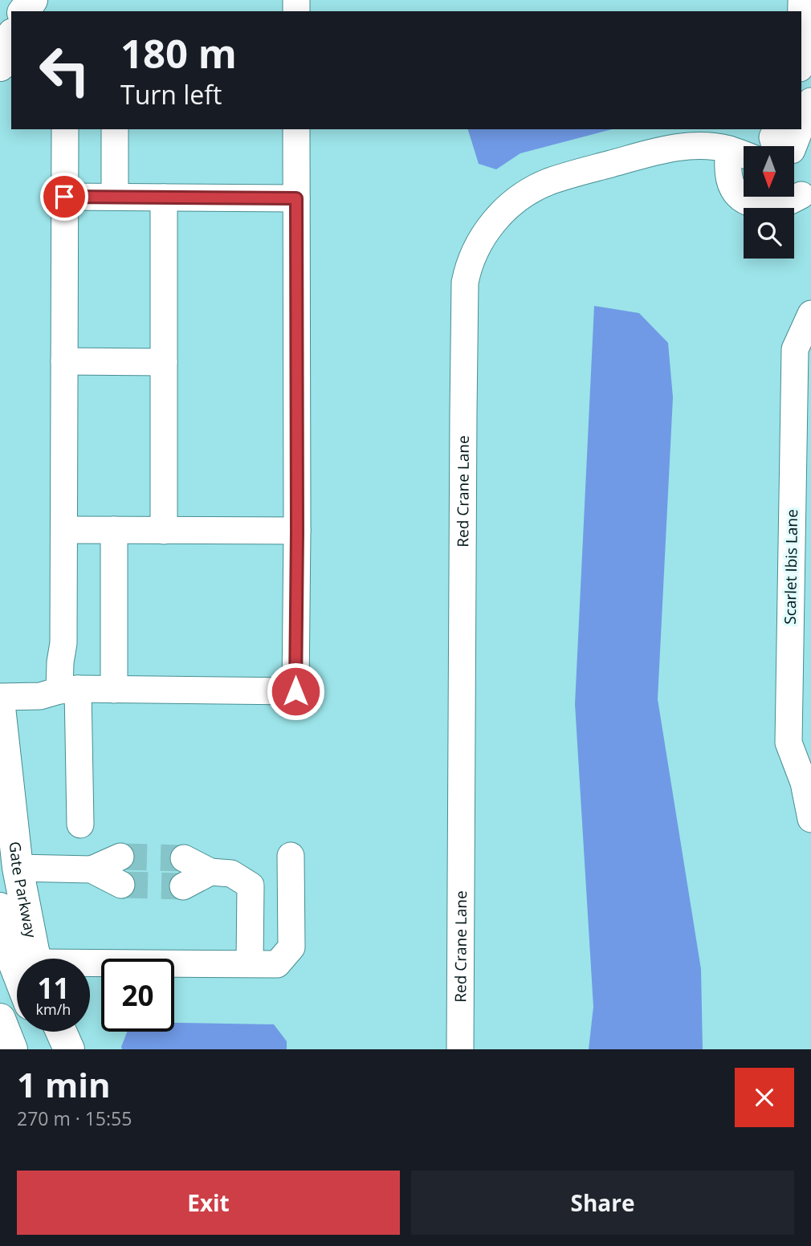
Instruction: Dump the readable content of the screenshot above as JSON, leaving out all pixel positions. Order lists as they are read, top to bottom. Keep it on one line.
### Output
{"streets":{"main road":["Gate Parkway"],"street":["Red Crane Lane","Scarlet Ibis Lane"]},"north":"bottom","page":{"turn":["180 m","Turn left"],"speed":"11 km/h","limit":"20","heading":["1 min","270 m · 15:55"],"buttons":["Exit","Share"]}}
